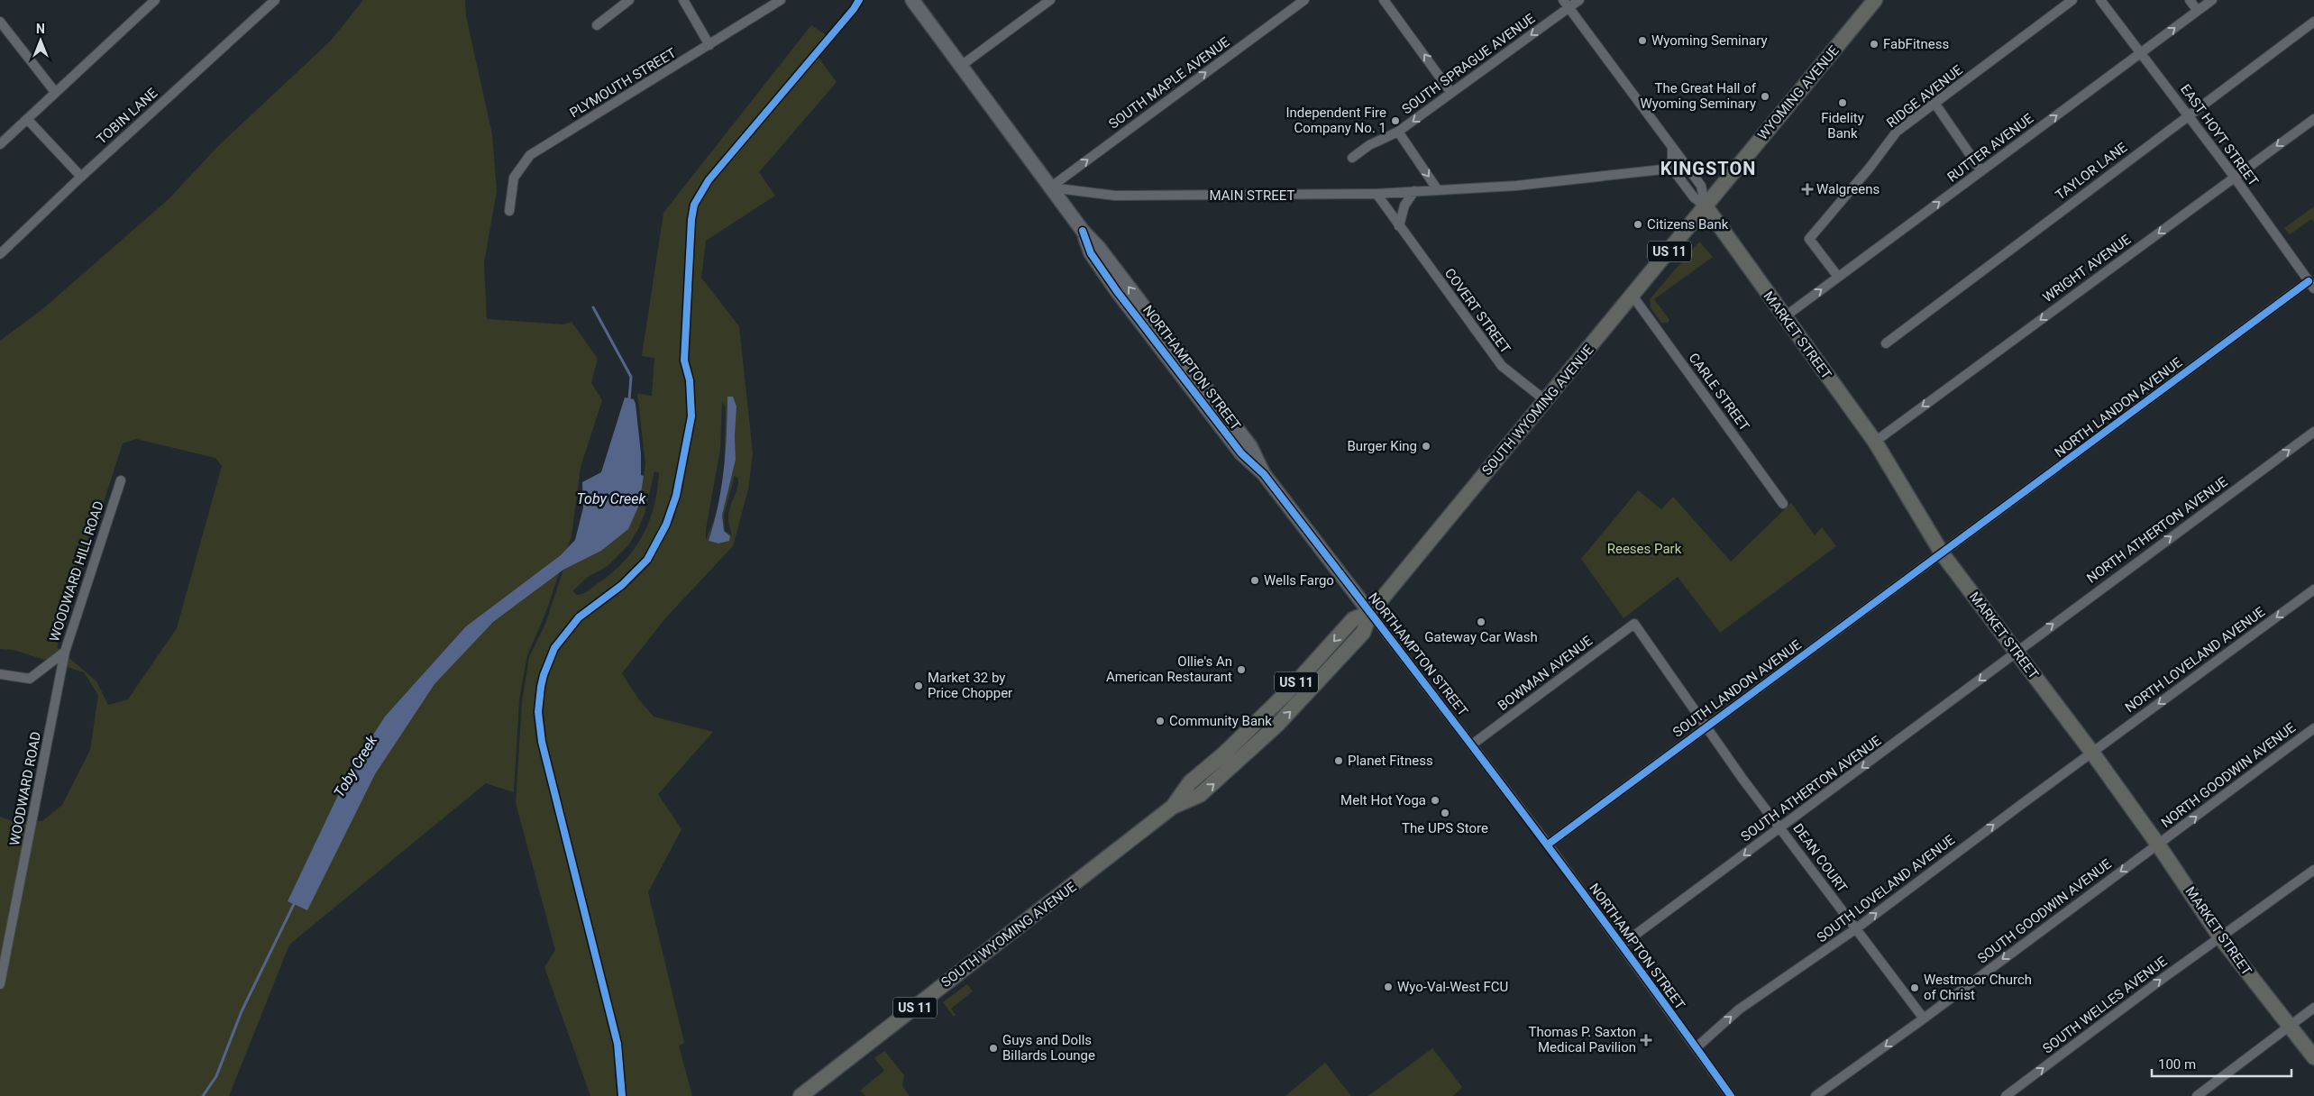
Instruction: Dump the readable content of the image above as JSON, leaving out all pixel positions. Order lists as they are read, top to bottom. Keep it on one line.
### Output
{"streets":{"main road":["WYOMING AVENUE","US 11","MARKET STREET","SOUTH WYOMING AVENUE"],"street":["SOUTH SPRAGUE AVENUE","PLYMOUTH STREET","SOUTH MAPLE AVENUE","RIDGE AVENUE","TOBIN LANE","EAST HOYT STREET","RUTTER AVENUE","TAYLOR LANE","MAIN STREET","WRIGHT AVENUE","COVERT STREET","NORTHAMPTON STREET","CARLE STREET","NORTH LANDON AVENUE","NORTH ATHERTON AVENUE","WOODWARD HILL ROAD","NORTH LOVELAND AVENUE","BOWMAN AVENUE","SOUTH LANDON AVENUE","NORTH GOODWIN AVENUE","WOODWARD ROAD","SOUTH ATHERTON AVENUE","DEAN COURT","SOUTH LOVELAND AVENUE","SOUTH GOODWIN AVENUE","SOUTH WELLES AVENUE"]},"crossings":[["SOUTH SPRAGUE AVENUE","MAIN STREET"],["SOUTH SPRAGUE AVENUE","MARKET STREET"],["SOUTH MAPLE AVENUE","MAIN STREET"],["SOUTH MAPLE AVENUE","NORTHAMPTON STREET"],["WYOMING AVENUE","MARKET STREET"],["WYOMING AVENUE","SOUTH WYOMING AVENUE"],["RIDGE AVENUE","RUTTER AVENUE"],["EAST HOYT STREET","RUTTER AVENUE"],["EAST HOYT STREET","TAYLOR LANE"],["EAST HOYT STREET","WRIGHT AVENUE"],["EAST HOYT STREET","NORTH LANDON AVENUE"],["RUTTER AVENUE","MARKET STREET"],["MAIN STREET","COVERT STREET"],["MAIN STREET","MARKET STREET"],["MAIN STREET","NORTHAMPTON STREET"],["WRIGHT AVENUE","MARKET STREET"],["COVERT STREET","SOUTH WYOMING AVENUE"],["MARKET STREET","NORTH LANDON AVENUE"],["MARKET STREET","SOUTH WYOMING AVENUE"],["MARKET STREET","NORTH ATHERTON AVENUE"],["MARKET STREET","NORTH LOVELAND AVENUE"],["MARKET STREET","SOUTH LANDON AVENUE"],["MARKET STREET","NORTH GOODWIN AVENUE"],["MARKET STREET","SOUTH ATHERTON AVENUE"],["MARKET STREET","SOUTH LOVELAND AVENUE"],["MARKET STREET","SOUTH GOODWIN AVENUE"],["MARKET STREET","SOUTH WELLES AVENUE"],["NORTHAMPTON STREET","SOUTH WYOMING AVENUE"],["NORTHAMPTON STREET","BOWMAN AVENUE"],["NORTHAMPTON STREET","SOUTH LANDON AVENUE"],["NORTHAMPTON STREET","SOUTH ATHERTON AVENUE"],["NORTHAMPTON STREET","SOUTH LOVELAND AVENUE"],["CARLE STREET","SOUTH WYOMING AVENUE"],["NORTH LANDON AVENUE","SOUTH LANDON AVENUE"],["NORTH ATHERTON AVENUE","SOUTH ATHERTON AVENUE"],["WOODWARD HILL ROAD","WOODWARD ROAD"],["NORTH LOVELAND AVENUE","SOUTH LOVELAND AVENUE"],["BOWMAN AVENUE","DEAN COURT"],["SOUTH LANDON AVENUE","DEAN COURT"],["NORTH GOODWIN AVENUE","SOUTH GOODWIN AVENUE"],["SOUTH ATHERTON AVENUE","DEAN COURT"],["DEAN COURT","SOUTH LOVELAND AVENUE"],["DEAN COURT","SOUTH GOODWIN AVENUE"]],"one_way":["SOUTH SPRAGUE AVENUE","SOUTH MAPLE AVENUE","RUTTER AVENUE","WRIGHT AVENUE","NORTH ATHERTON AVENUE","NORTH LOVELAND AVENUE","NORTH GOODWIN AVENUE","SOUTH ATHERTON AVENUE","SOUTH LOVELAND AVENUE","SOUTH GOODWIN AVENUE","SOUTH WELLES AVENUE"],"districts":["KINGSTON"],"water":["Toby Creek"],"parks":["Reeses Park"],"places":{"other":["Wyoming Seminary","FabFitness","The Great Hall of Wyoming Seminary","Fidelity Bank","Independent Fire Company No. 1","Citizens Bank","Burger King","Wells Fargo","Gateway Car Wash","Ollie's An American Restaurant","Market 32 by Price Chopper","Community Bank","Planet Fitness","Melt Hot Yoga","The UPS Store","Wyo-Val-West FCU","Westmoor Church of Christ","Guys and Dolls Billards Lounge"],"health":["Walgreens","Thomas P. Saxton Medical Pavilion"]},"scale_bar":"100 m","north":"top"}
